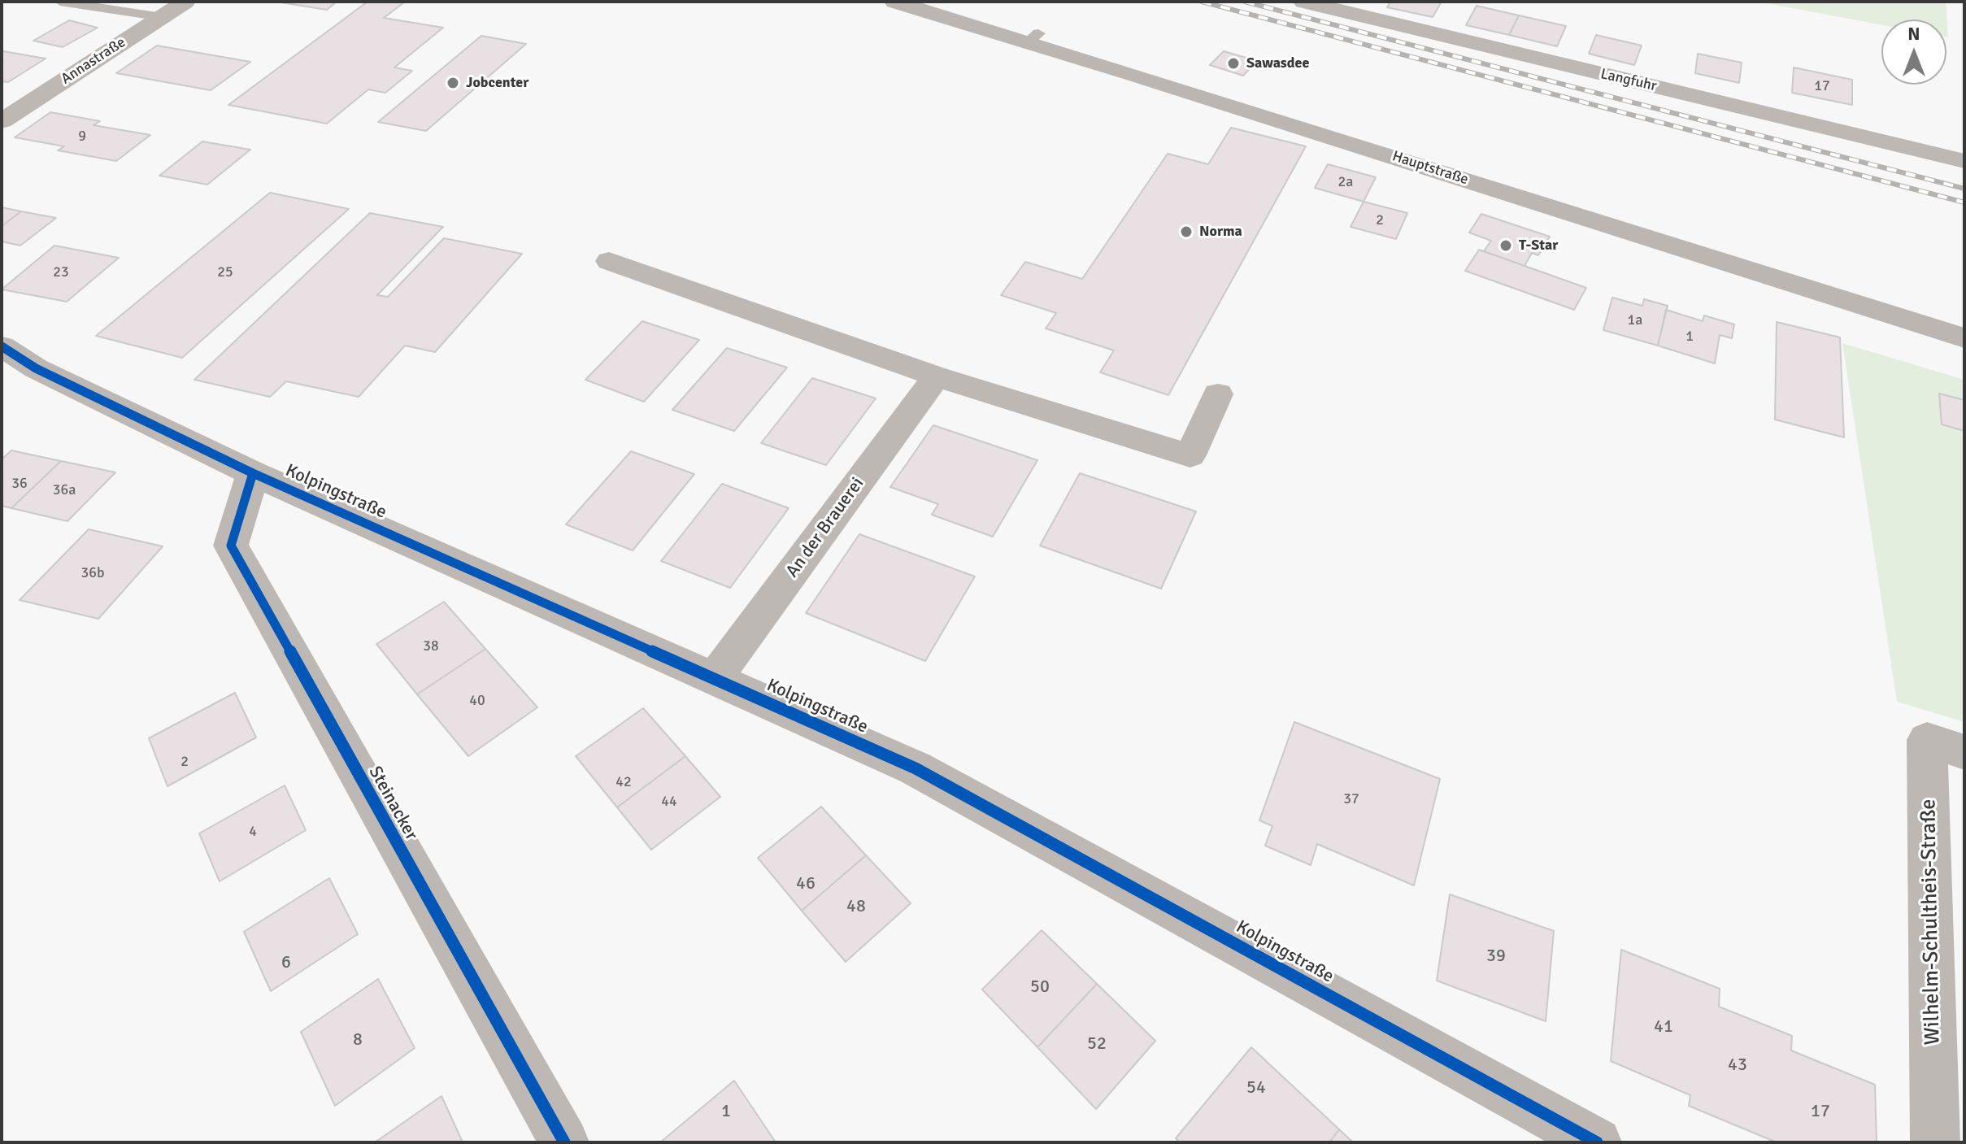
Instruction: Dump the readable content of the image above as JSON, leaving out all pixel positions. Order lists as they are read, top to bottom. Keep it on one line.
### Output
{"streets":{"main road":["Hauptstraße"],"street":["Annastraße","Langfuhr","Kolpingstraße","An der Brauerei","Steinacker","Wilhelm-Schultheis-Straße"]},"crossings":[["Kolpingstraße","An der Brauerei"],["Kolpingstraße","Steinacker"]],"places":["Sawasdee","Jobcenter","Norma","T-Star"],"house_numbers":["17","9","2a","2","23","25","1a","1","36","36a","36b","38","40","2","42","37","44","4","46","48","39","6","50","41","8","52","43","54","1","17"],"north":"top"}
